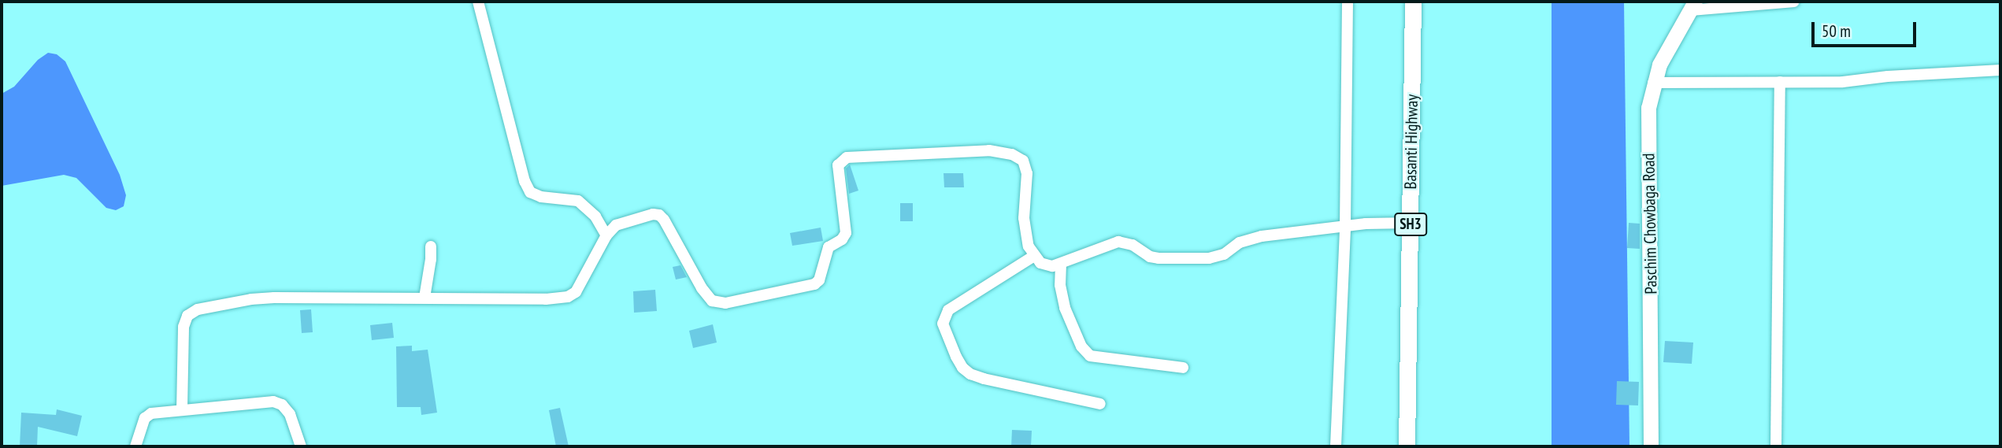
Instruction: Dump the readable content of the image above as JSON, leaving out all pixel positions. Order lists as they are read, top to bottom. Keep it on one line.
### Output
{"streets":{"main road":["Basanti Highway","SH3"],"street":["Paschim Chowbaga Road"]},"scale_bar":"50 m"}
